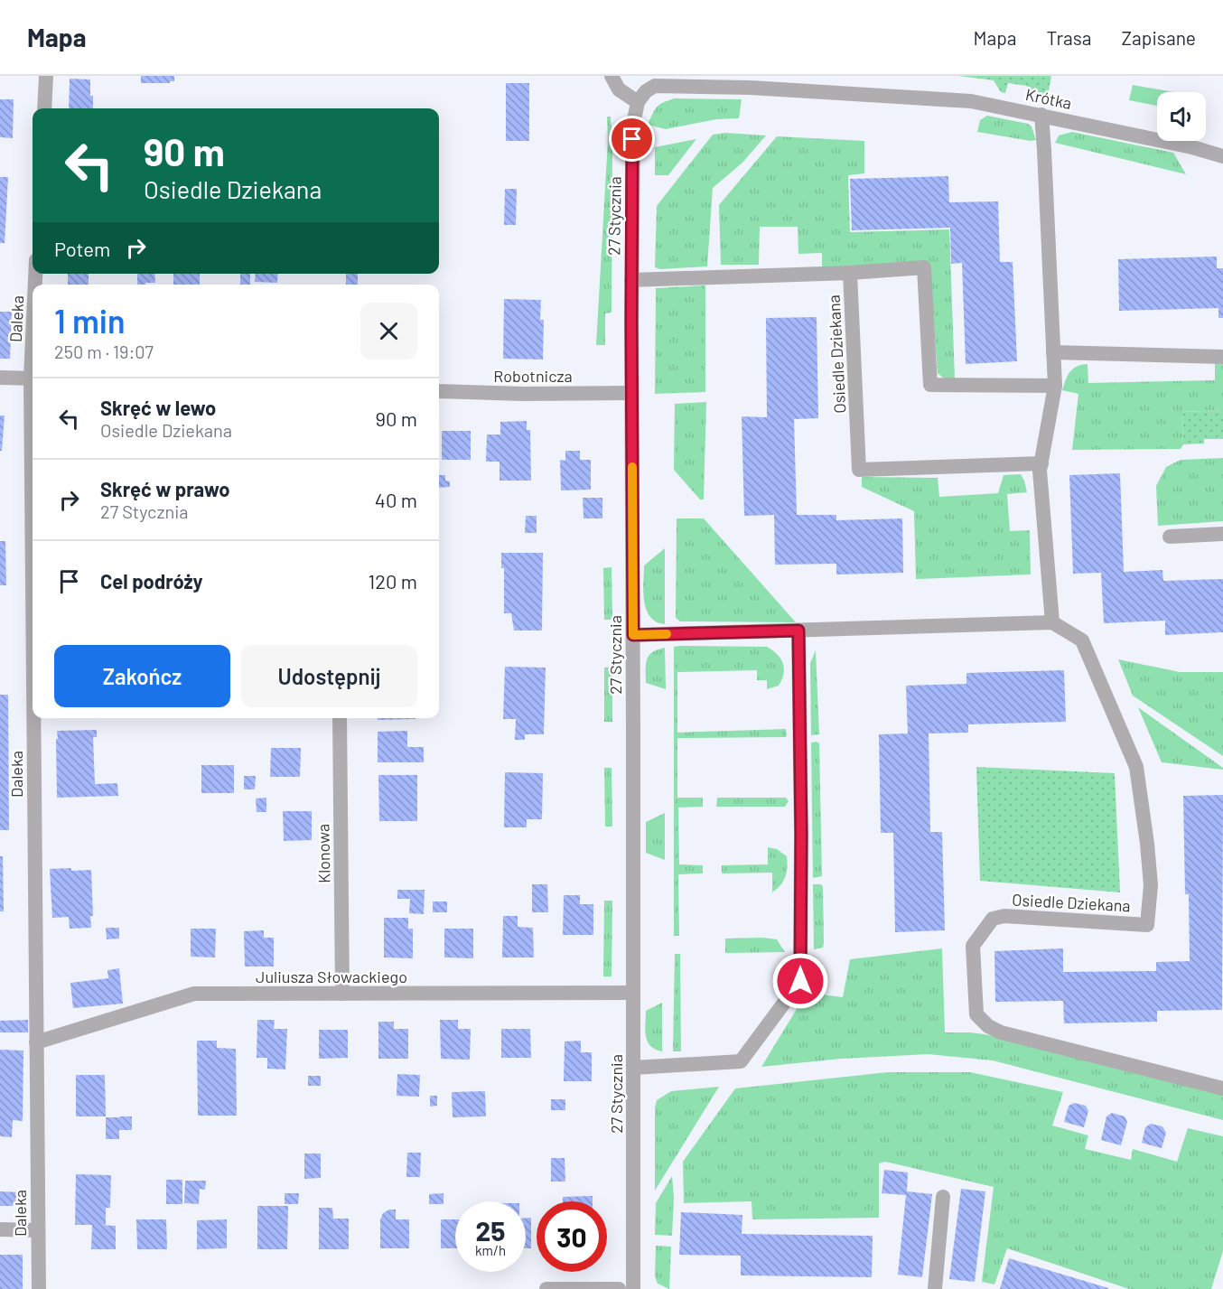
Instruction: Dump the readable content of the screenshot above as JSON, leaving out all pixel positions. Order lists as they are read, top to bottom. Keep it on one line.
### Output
{"streets":{"street":["Krótka","27 Stycznia","Daleka","Osiedle Dziekana","Robotnicza","Klonowa","Juliusza Słowackiego"]},"crossings":[["27 Stycznia","Osiedle Dziekana"],["27 Stycznia","Robotnicza"],["27 Stycznia","Juliusza Słowackiego"],["Daleka","Juliusza Słowackiego"],["Klonowa","Juliusza Słowackiego"]],"page":{"header":"Mapa","nav":["Mapa","Trasa","Zapisane"],"turn":["90 m","Osiedle Dziekana"],"then":"Potem","heading":["1 min","250 m · 19:07"],"list":[{"name":"Skręć w lewo","note":"Osiedle Dziekana","value":"90 m"},{"name":"Skręć w prawo","note":"27 Stycznia","value":"40 m"},{"name":"Cel podróży","value":"120 m"}],"buttons":["Zakończ","Udostępnij"],"speed":"25 km/h","limit":"30"}}
